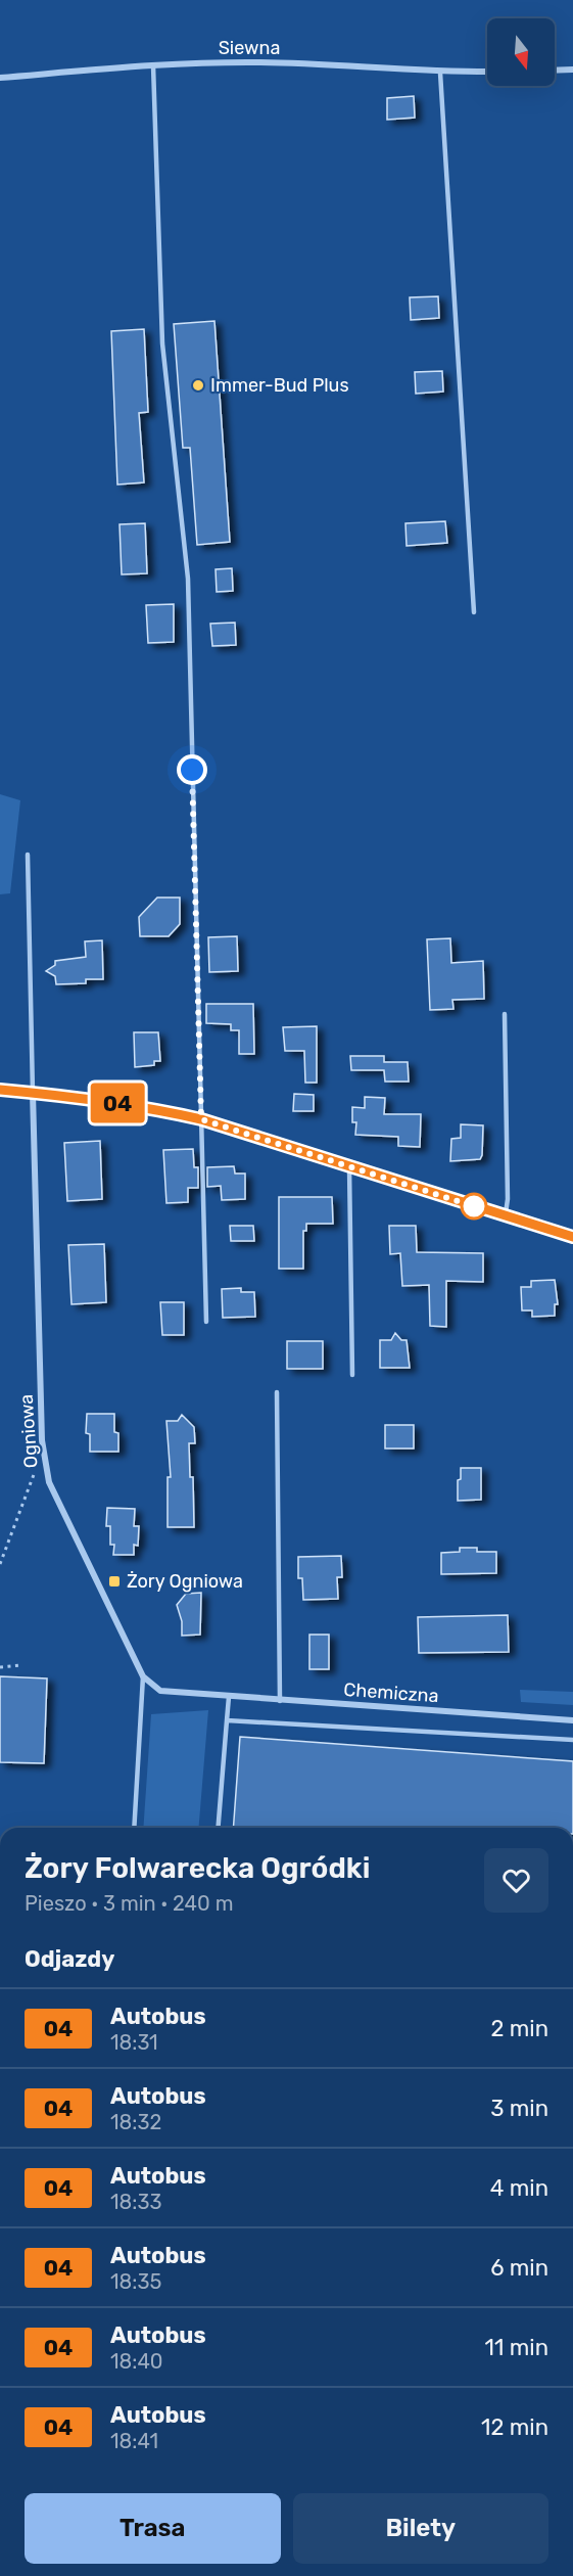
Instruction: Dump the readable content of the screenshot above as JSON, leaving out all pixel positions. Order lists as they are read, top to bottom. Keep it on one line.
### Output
{"streets":{"street":["Siewna","Ogniowa","Chemiczna"]},"crossings":[["Ogniowa","Chemiczna"]],"places":{"other":["Immer-Bud Plus"],"transit":["Żory Ogniowa"]},"lines":["bus line 04"],"north":"bottom","page":{"on_map":"04","heading":[["Żory Folwarecka Ogródki","Pieszo · 3 min · 240 m"],"Odjazdy"],"list":[{"mark":"04","name":"Autobus","note":"18:31","value":"2 min"},{"mark":"04","name":"Autobus","note":"18:32","value":"3 min"},{"mark":"04","name":"Autobus","note":"18:33","value":"4 min"},{"mark":"04","name":"Autobus","note":"18:35","value":"6 min"},{"mark":"04","name":"Autobus","note":"18:40","value":"11 min"},{"mark":"04","name":"Autobus","note":"18:41","value":"12 min"}],"buttons":["Trasa","Bilety"]}}
